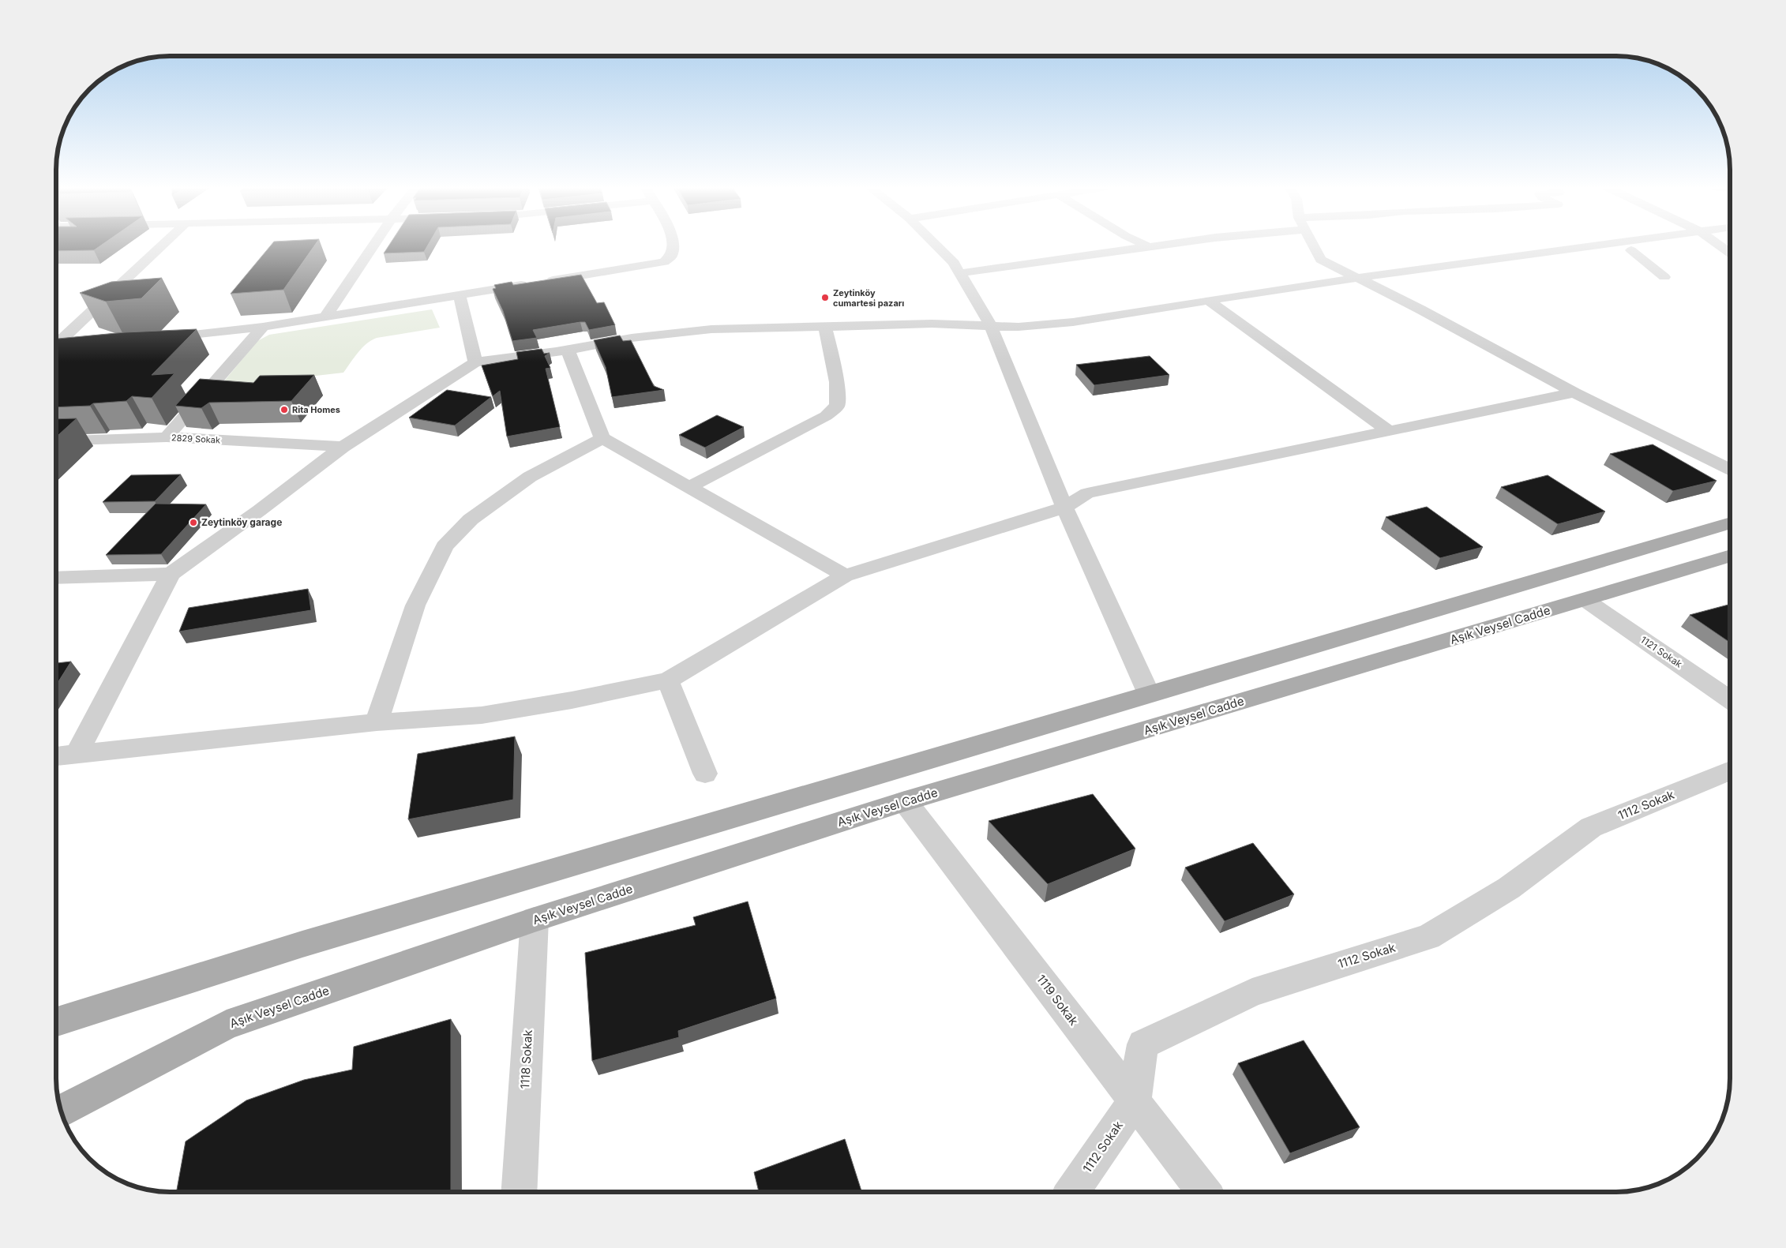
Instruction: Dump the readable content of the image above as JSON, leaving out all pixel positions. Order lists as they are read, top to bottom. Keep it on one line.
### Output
{"streets":{"main road":["Aşık Veysel Cadde"],"street":["2829 Sokak","1121 Sokak","1112 Sokak","1119 Sokak","1118 Sokak"]},"crossings":[["Aşık Veysel Cadde","1121 Sokak"],["Aşık Veysel Cadde","1119 Sokak"],["Aşık Veysel Cadde","1118 Sokak"],["1112 Sokak","1119 Sokak"]],"places":["Zeytinköy cumartesi pazarı","Rita Homes","Zeytinköy garage"]}
